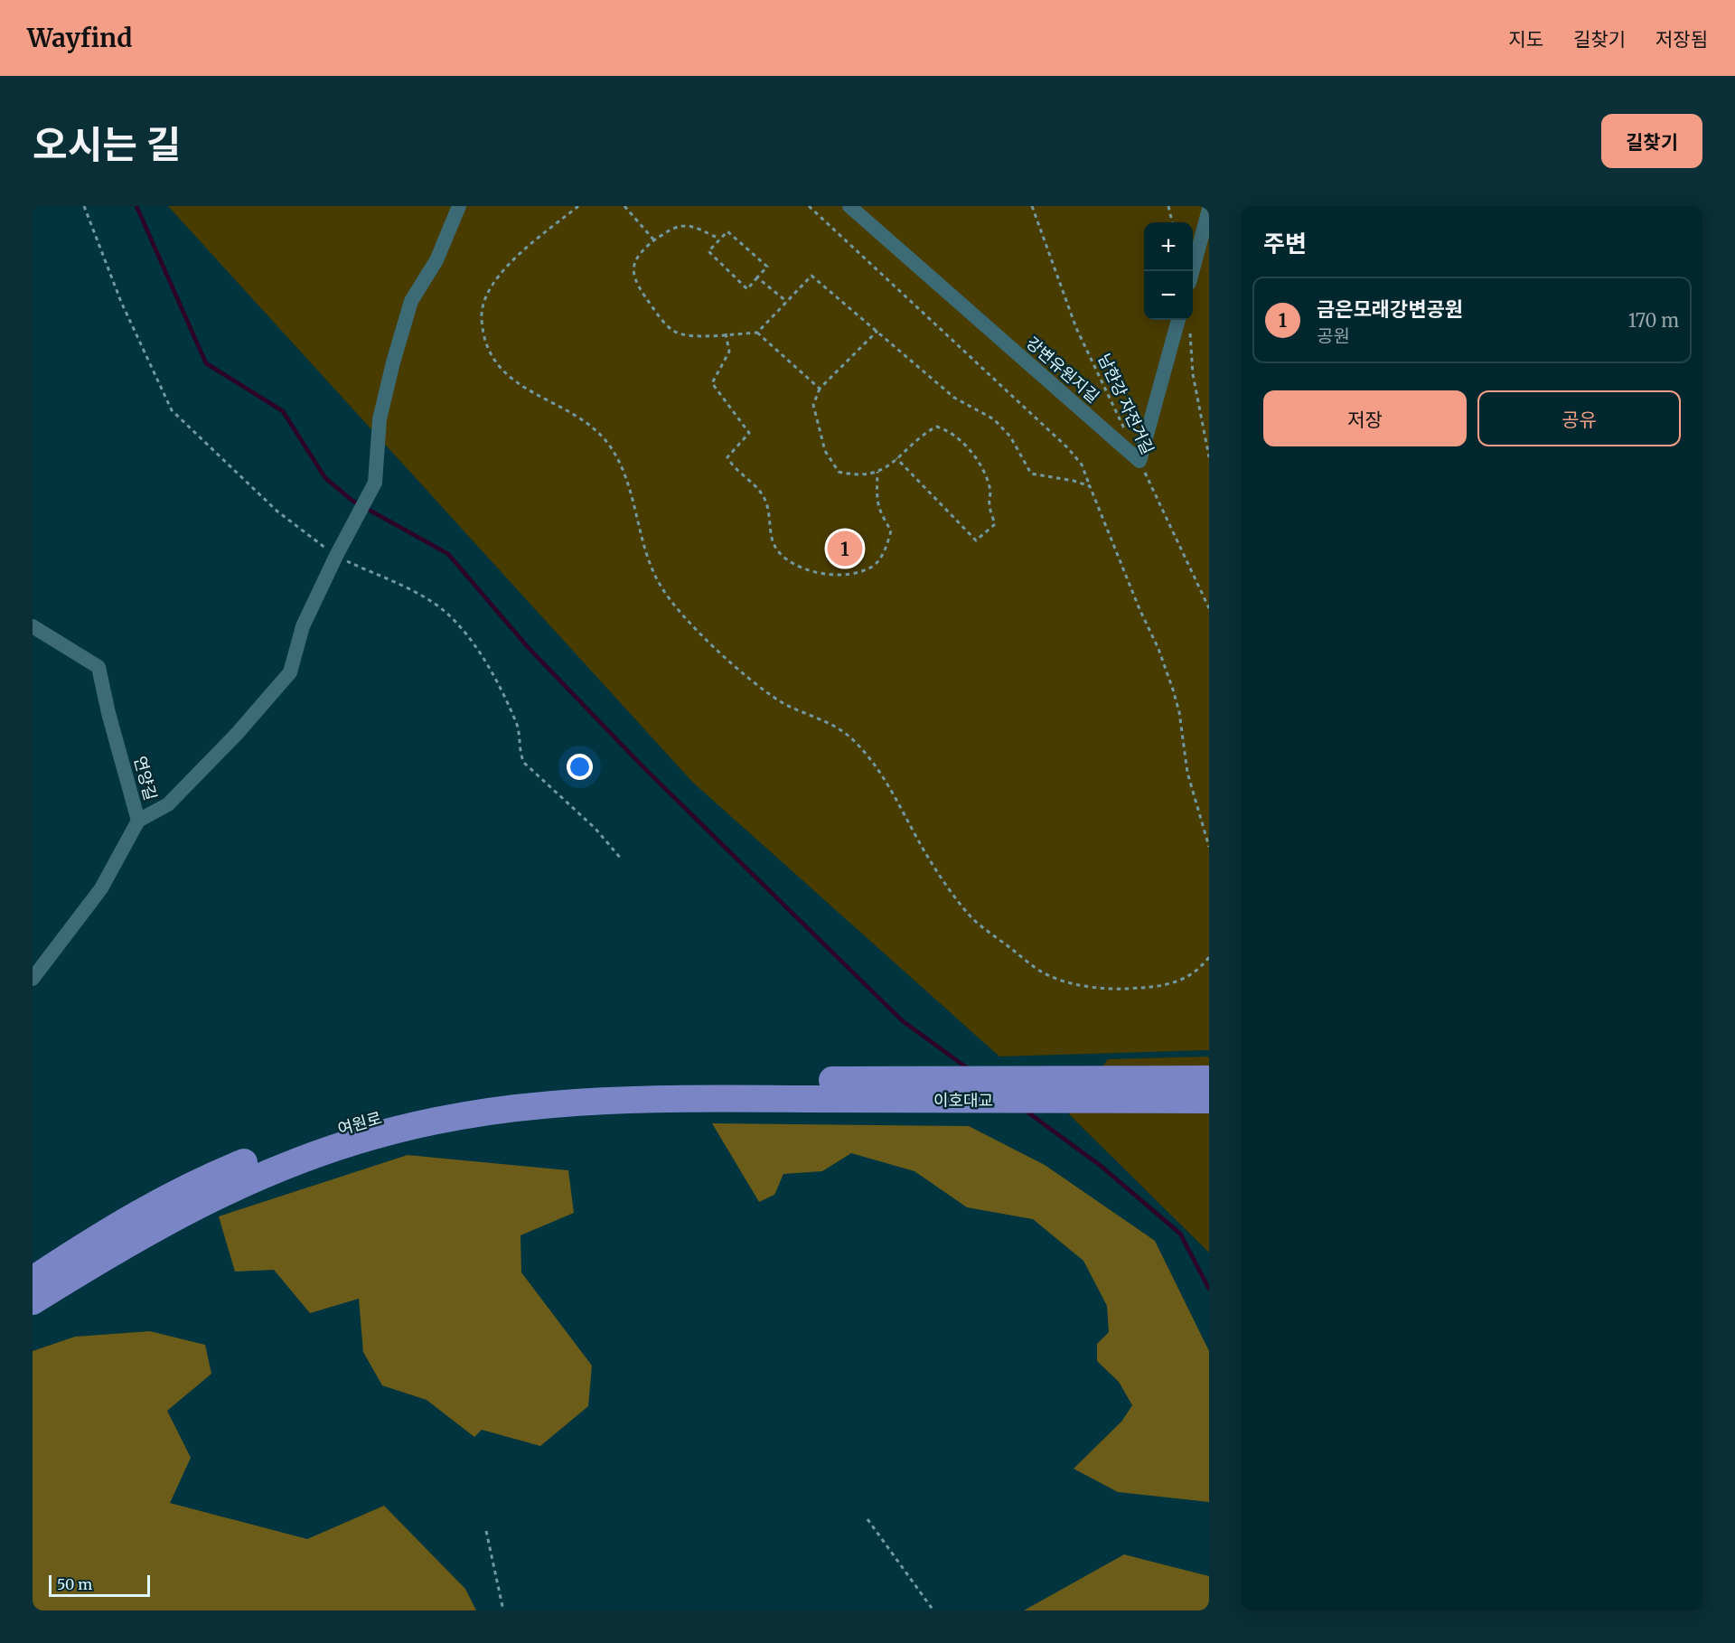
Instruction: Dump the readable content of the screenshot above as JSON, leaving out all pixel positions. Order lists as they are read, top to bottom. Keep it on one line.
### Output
{"streets":{"highway":["이호대교","여원로"],"street":["강변유원지길","연양길"],"path":["남한강 자전거길"]},"crossings":[["강변유원지길","남한강 자전거길"],["이호대교","여원로"]],"scale_bar":"50 m","page":{"header":"Wayfind","nav":["지도","길찾기","저장됨"],"title":"오시는 길","buttons":["길찾기",["저장","공유"]],"heading":"주변","map_buttons":["+","−"],"list":[{"mark":"1","name":"금은모래강변공원","note":"공원","value":"170 m"}],"pins":"1","scale":"50 m"}}
